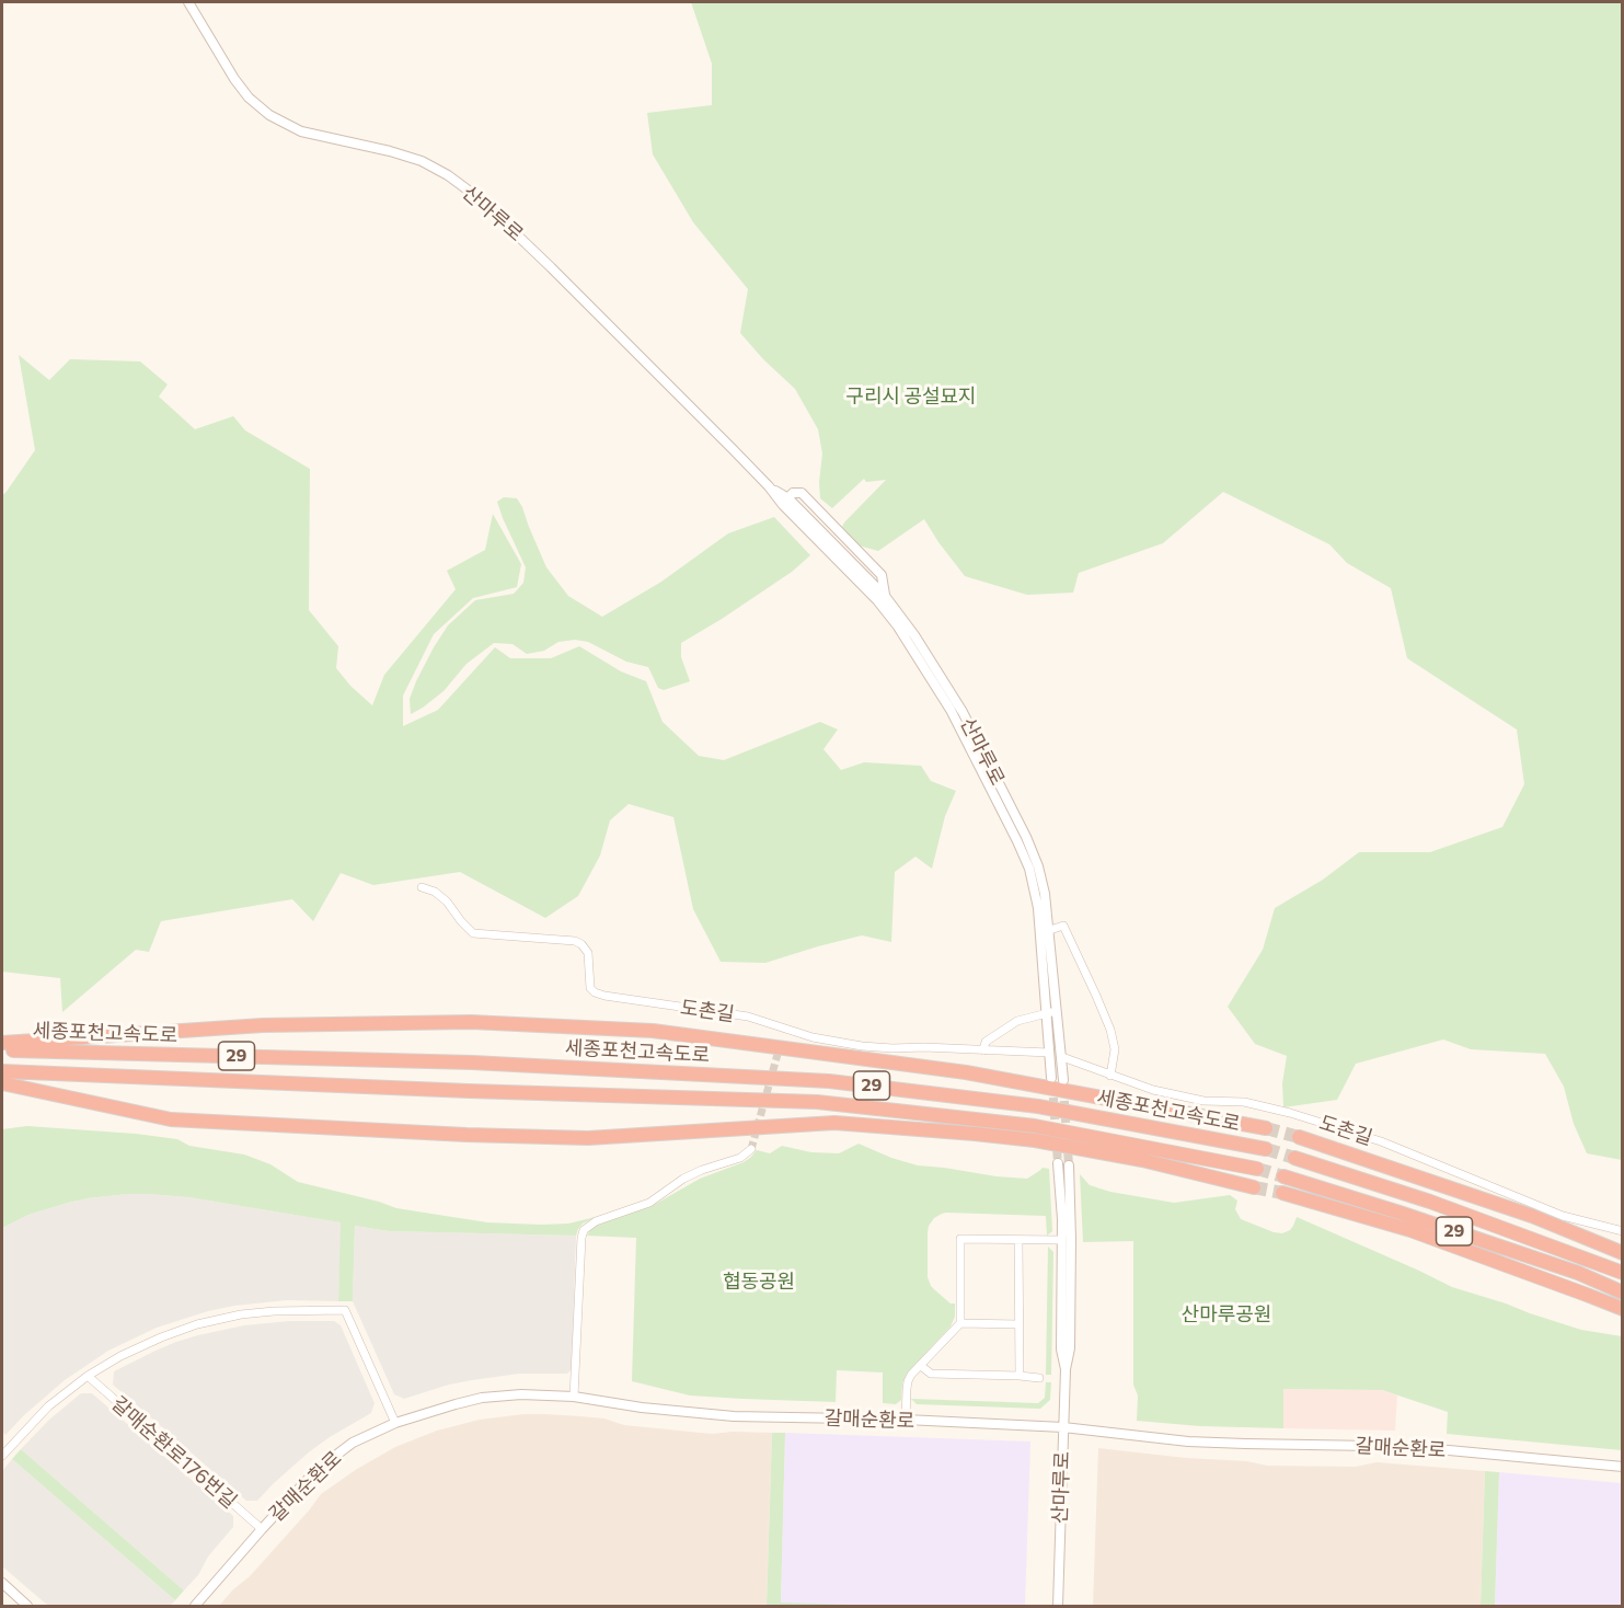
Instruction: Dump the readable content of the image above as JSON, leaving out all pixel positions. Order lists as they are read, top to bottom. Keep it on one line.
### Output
{"streets":{"highway":["세종포천고속도로","29"],"street":["산마루로","도촌길","갈매순환로","갈매순환로176번길"]},"crossings":[["산마루로","도촌길"],["산마루로","갈매순환로"],["갈매순환로","갈매순환로176번길"]],"parks":["구리시 공설묘지","협동공원","산마루공원"]}
